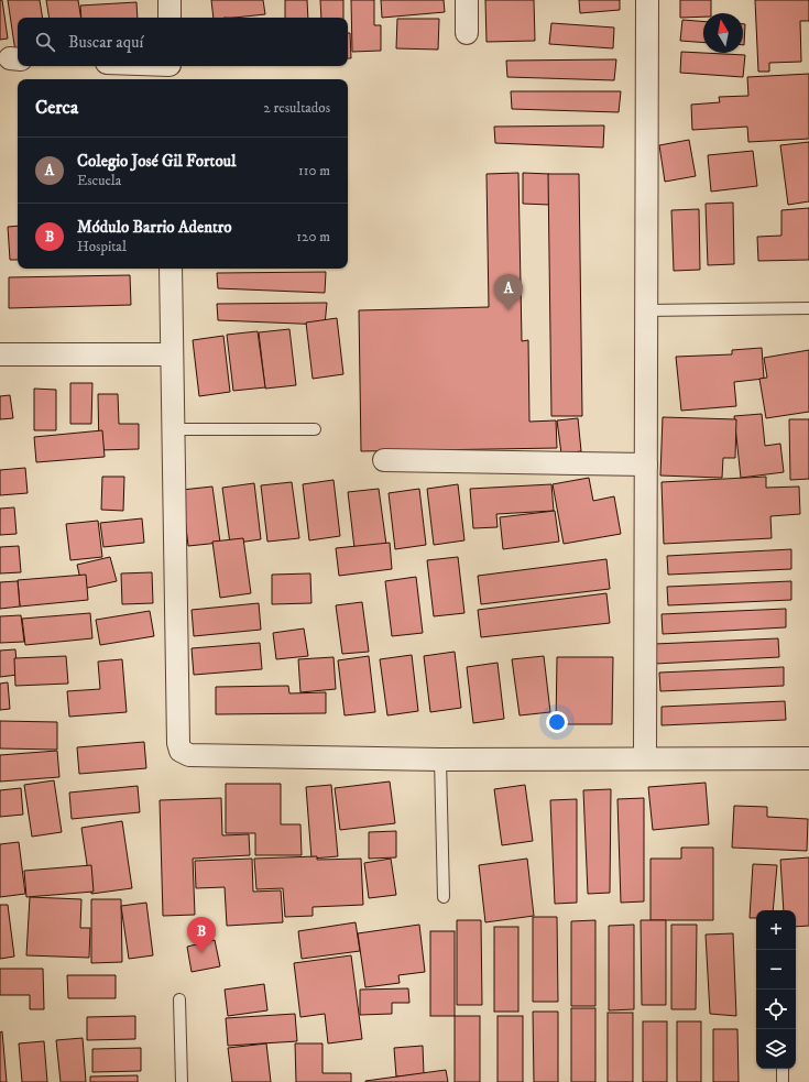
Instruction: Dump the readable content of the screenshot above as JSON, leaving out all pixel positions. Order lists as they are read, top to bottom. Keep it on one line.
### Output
{"north":"top","page":{"search":"Buscar aquí","heading":["Cerca","2 resultados"],"list":[{"mark":"A","name":"Colegio José Gil Fortoul","note":"Escuela","value":"110 m"},{"mark":"B","name":"Módulo Barrio Adentro","note":"Hospital","value":"120 m"}],"pins":["A","B"],"map_buttons":["+","−"]}}
